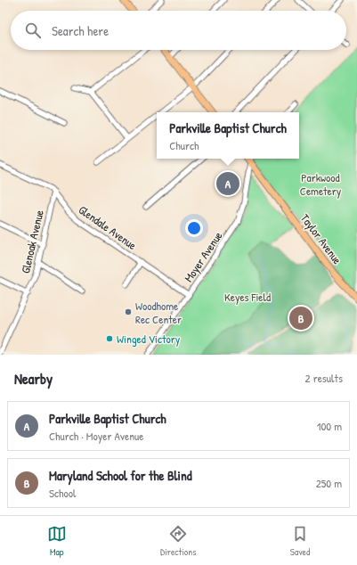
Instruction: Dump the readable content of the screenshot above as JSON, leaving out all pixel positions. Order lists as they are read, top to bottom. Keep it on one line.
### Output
{"streets":{"main road":["Taylor Avenue"],"street":["Glendale Avenue","Glenoak Avenue","Moyer Avenue"]},"crossings":[["Glendale Avenue","Glenoak Avenue"],["Glendale Avenue","Moyer Avenue"]],"parks":["Parkwood Cemetery","Keyes Field"],"places":["Woodhome Rec Center","Winged Victory"],"page":{"search":"Search here","popup":["Parkville Baptist Church","Church"],"pins":["A","B"],"heading":["Nearby","2 results"],"list":[{"mark":"A","name":"Parkville Baptist Church","note":"Church · Moyer Avenue","value":"100 m"},{"mark":"B","name":"Maryland School for the Blind","note":"School","value":"250 m"}],"nav":["Map","Directions","Saved"]}}
